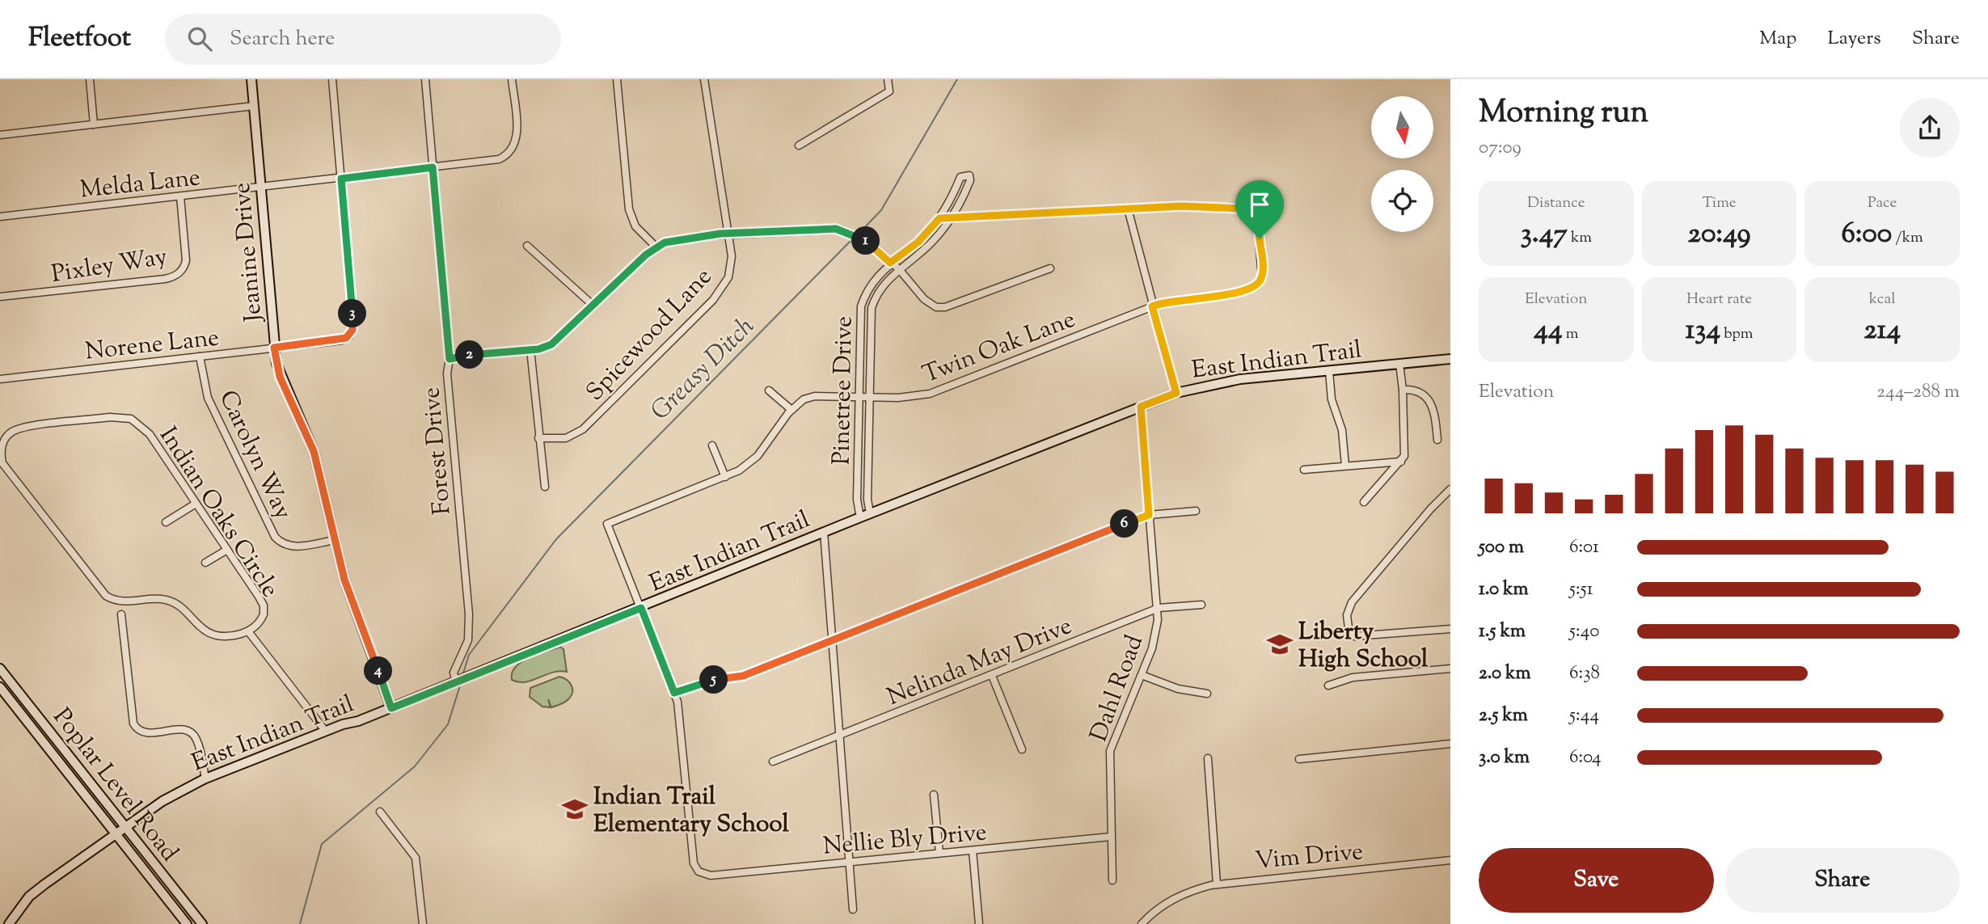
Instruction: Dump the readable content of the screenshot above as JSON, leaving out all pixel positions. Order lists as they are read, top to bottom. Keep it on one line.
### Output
{"streets":{"main road":["Jeanine Drive","East Indian Trail","Poplar Level Road"],"street":["Melda Lane","Pixley Way","Spicewood Lane","Norene Lane","Twin Oak Lane","Pinetree Drive","Forest Drive","Carolyn Way","Indian Oaks Circle","Nelinda May Drive","Dahl Road","Nellie Bly Drive","Vim Drive"]},"crossings":[["Melda Lane","Jeanine Drive"],["Melda Lane","Pixley Way"],["Melda Lane","Norene Lane"],["Melda Lane","Forest Drive"],["Jeanine Drive","Norene Lane"],["Jeanine Drive","East Indian Trail"],["Jeanine Drive","Carolyn Way"],["Norene Lane","Carolyn Way"],["Twin Oak Lane","East Indian Trail"],["Twin Oak Lane","Pinetree Drive"],["East Indian Trail","Pinetree Drive"],["East Indian Trail","Forest Drive"],["East Indian Trail","Indian Oaks Circle"],["East Indian Trail","Dahl Road"],["East Indian Trail","Poplar Level Road"],["Nelinda May Drive","Dahl Road"],["Dahl Road","Nellie Bly Drive"]],"water":["Greasy Ditch"],"places":{"school or university":["Liberty High School","Indian Trail Elementary School"]},"north":"bottom","page":{"header":"Fleetfoot","search":"Search here","nav":["Map","Layers","Share"],"heading":["Morning run","07:09"],"stats":[["Distance","3.47 km"],["Time","20:49"],["Pace","6:00 /km"],["Elevation","44 m"],["Heart rate","134 bpm"],["kcal","214"]],"pins":["1","3","2","6","4","5"],"chart":["Elevation","244–288 m"],"list":[{"name":"500 m","note":"6:01"},{"name":"1.0 km","note":"5:51"},{"name":"1.5 km","note":"5:40"},{"name":"2.0 km","note":"6:38"},{"name":"2.5 km","note":"5:44"},{"name":"3.0 km","note":"6:04"}],"buttons":["Save","Share"]}}
